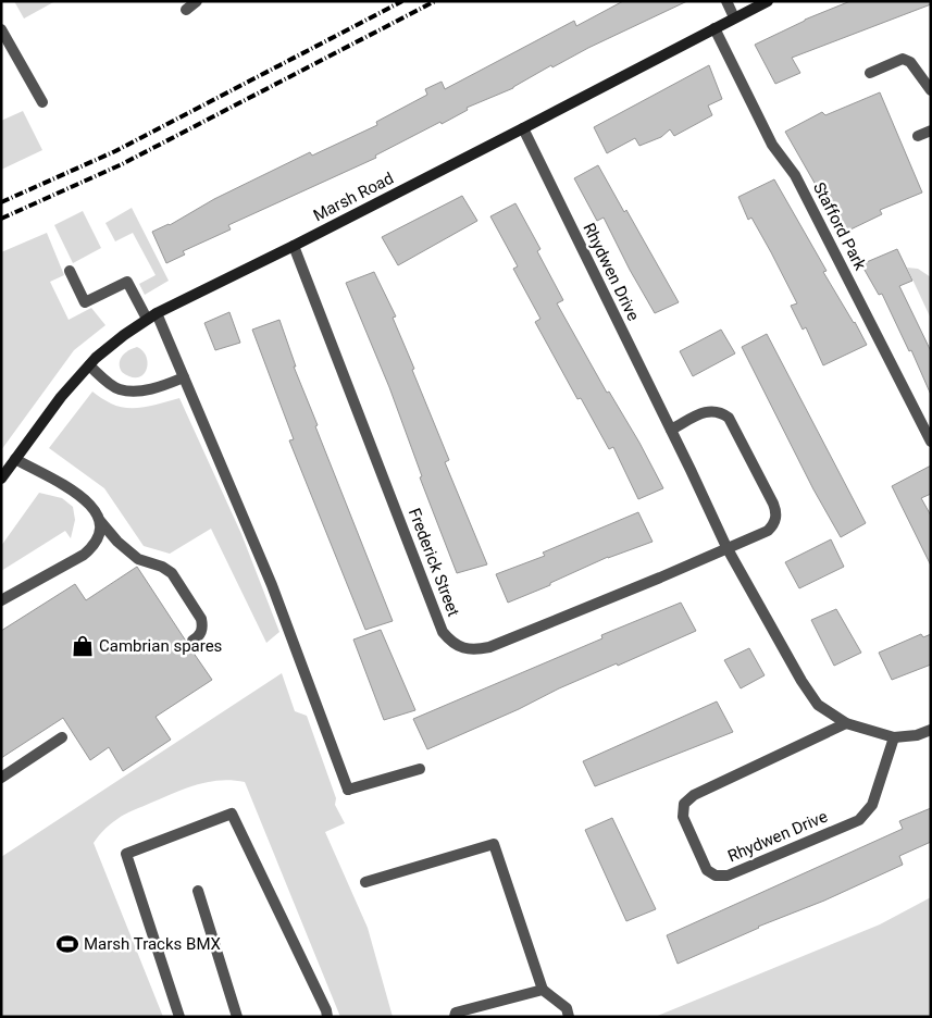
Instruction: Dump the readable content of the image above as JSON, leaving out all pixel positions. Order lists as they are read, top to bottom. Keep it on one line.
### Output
{"streets":{"street":["Marsh Road","Stafford Park","Rhydwen Drive","Frederick Street"]},"crossings":[["Marsh Road","Stafford Park"],["Marsh Road","Rhydwen Drive"],["Marsh Road","Frederick Street"],["Rhydwen Drive","Frederick Street"]],"places":{"shop":["Cambrian spares"],"sports":["Marsh Tracks BMX"]}}
